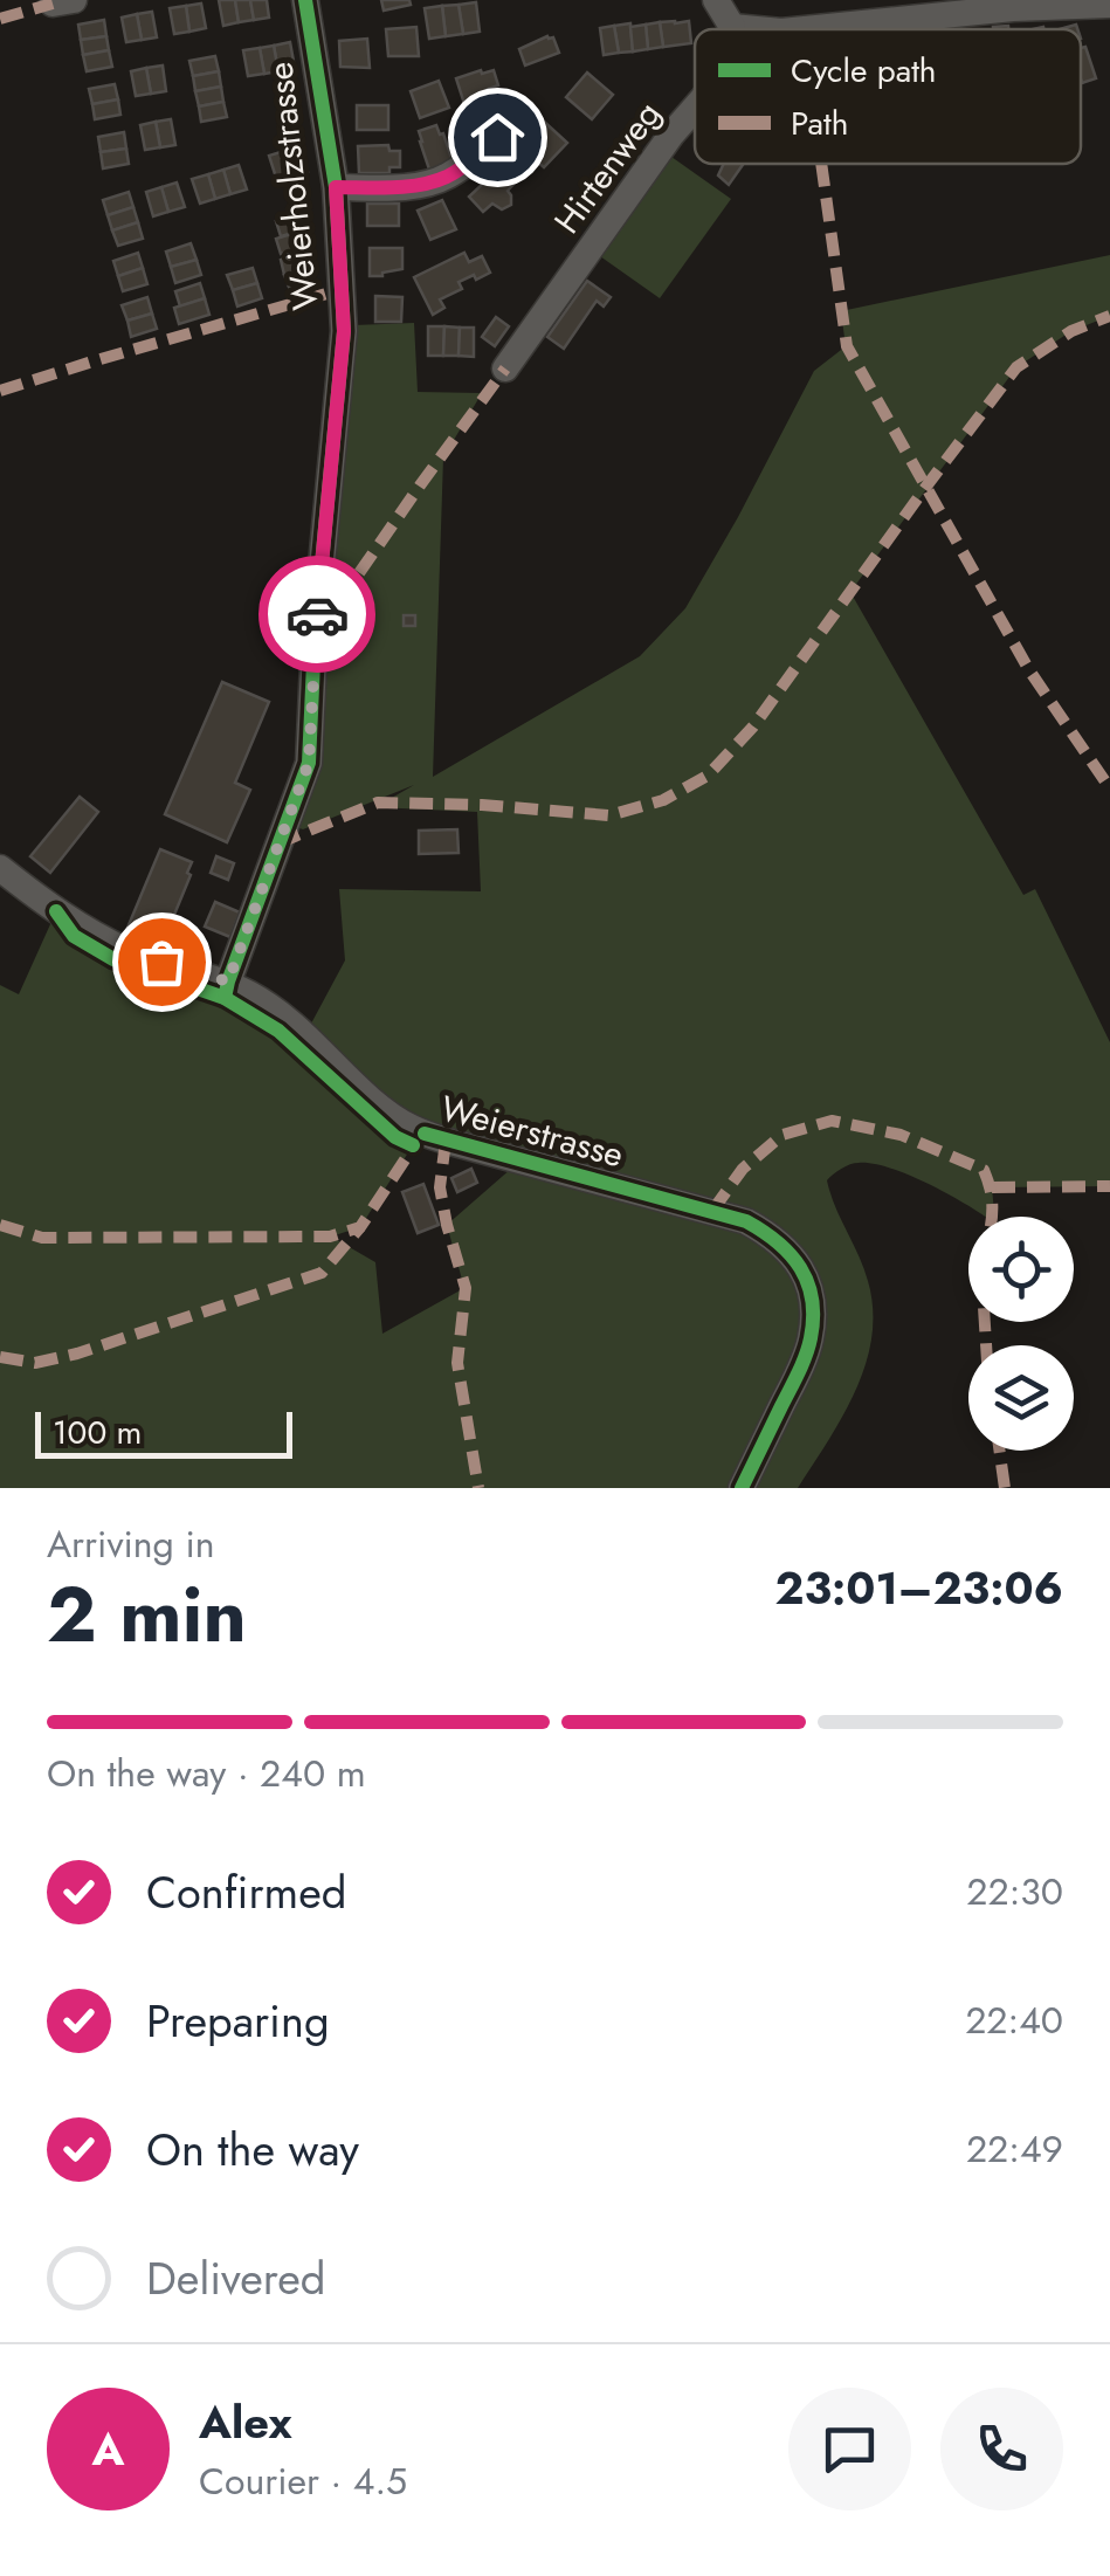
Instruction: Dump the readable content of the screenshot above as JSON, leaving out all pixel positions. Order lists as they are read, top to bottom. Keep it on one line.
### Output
{"streets":{"street":["Hirtenweg","Weierholzstrasse","Weierstrasse"]},"crossings":[["Weierholzstrasse","Weierstrasse"]],"legend":["Cycle path","Path"],"scale_bar":"100 m","page":{"scale":"100 m","heading":["2 min","Arriving in","23:01–23:06"],"panel":["Alex","Courier · 4.5"],"bar":"On the way · 240 m","list":[["Confirmed","22:30"],["Preparing","22:40"],["On the way","22:49"],"Delivered"],"round":"A"}}
